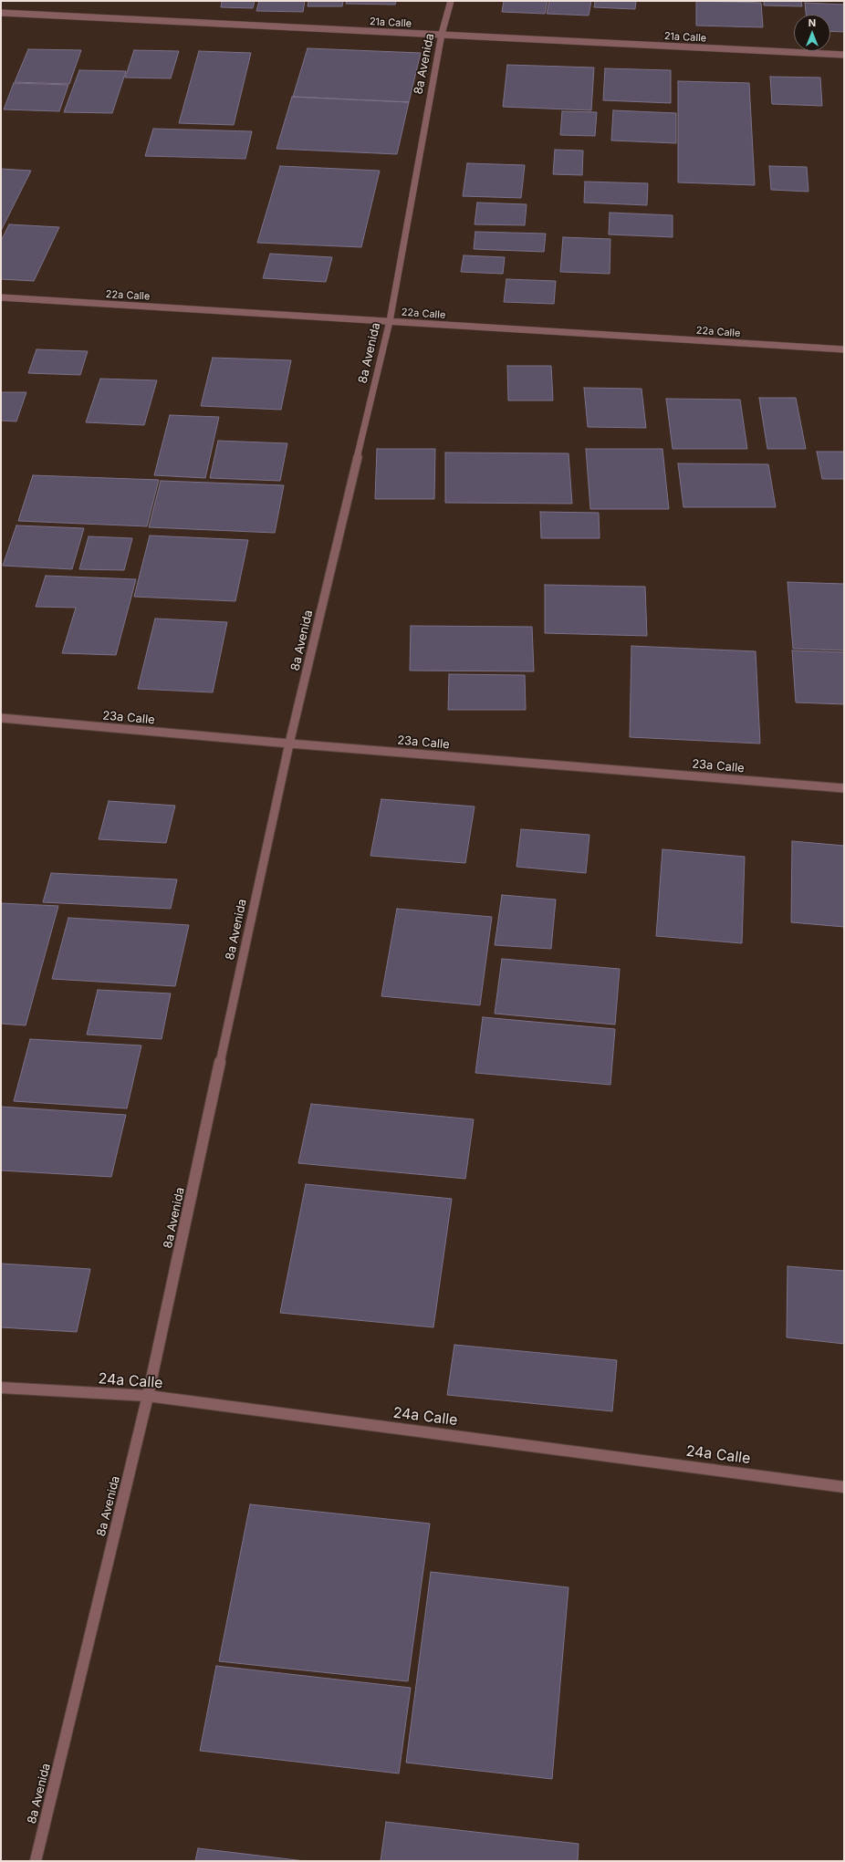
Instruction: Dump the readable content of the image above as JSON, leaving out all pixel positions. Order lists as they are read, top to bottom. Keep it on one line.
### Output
{"streets":{"street":["21a Calle","8a Avenida","22a Calle","23a Calle","24a Calle"]},"crossings":[["21a Calle","8a Avenida"],["8a Avenida","22a Calle"],["8a Avenida","23a Calle"],["8a Avenida","24a Calle"]],"north":"top"}
